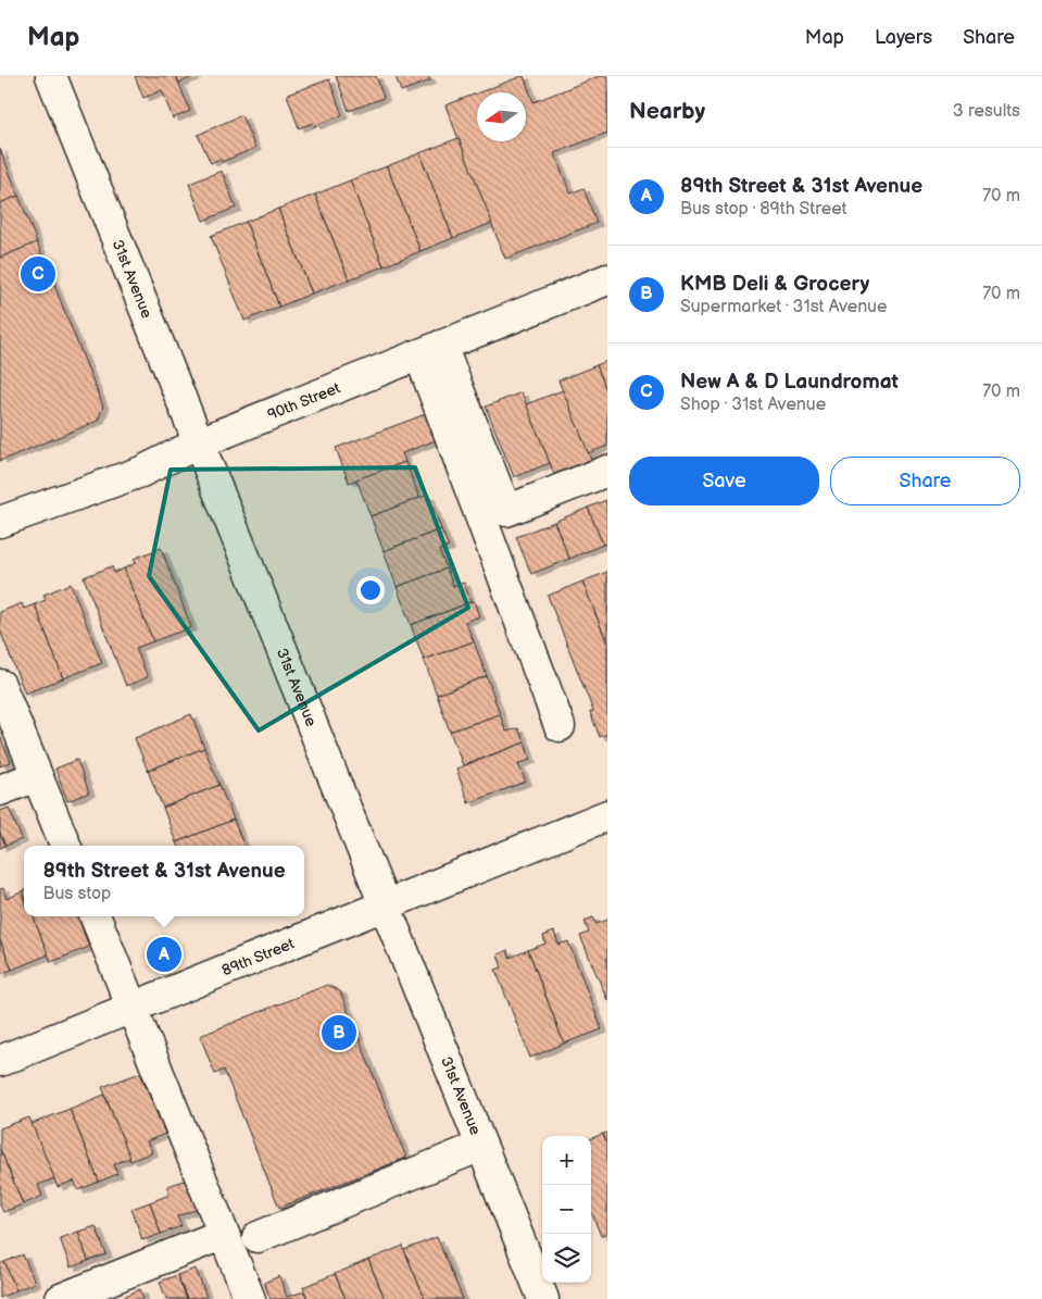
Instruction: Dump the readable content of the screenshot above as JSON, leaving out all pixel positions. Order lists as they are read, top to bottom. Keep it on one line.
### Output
{"streets":{"street":["31st Avenue","90th Street","89th Street"]},"crossings":[["31st Avenue","90th Street"],["31st Avenue","89th Street"]],"north":"left","page":{"header":"Map","nav":["Map","Layers","Share"],"heading":["Nearby","3 results"],"list":[{"mark":"A","name":"89th Street & 31st Avenue","note":"Bus stop · 89th Street","value":"70 m"},{"mark":"B","name":"KMB Deli & Grocery","note":"Supermarket · 31st Avenue","value":"70 m"},{"mark":"C","name":"New A & D Laundromat","note":"Shop · 31st Avenue","value":"70 m"}],"pins":["C","A","B"],"buttons":["Save","Share"],"popup":["89th Street & 31st Avenue","Bus stop"],"map_buttons":["+","−"]}}
